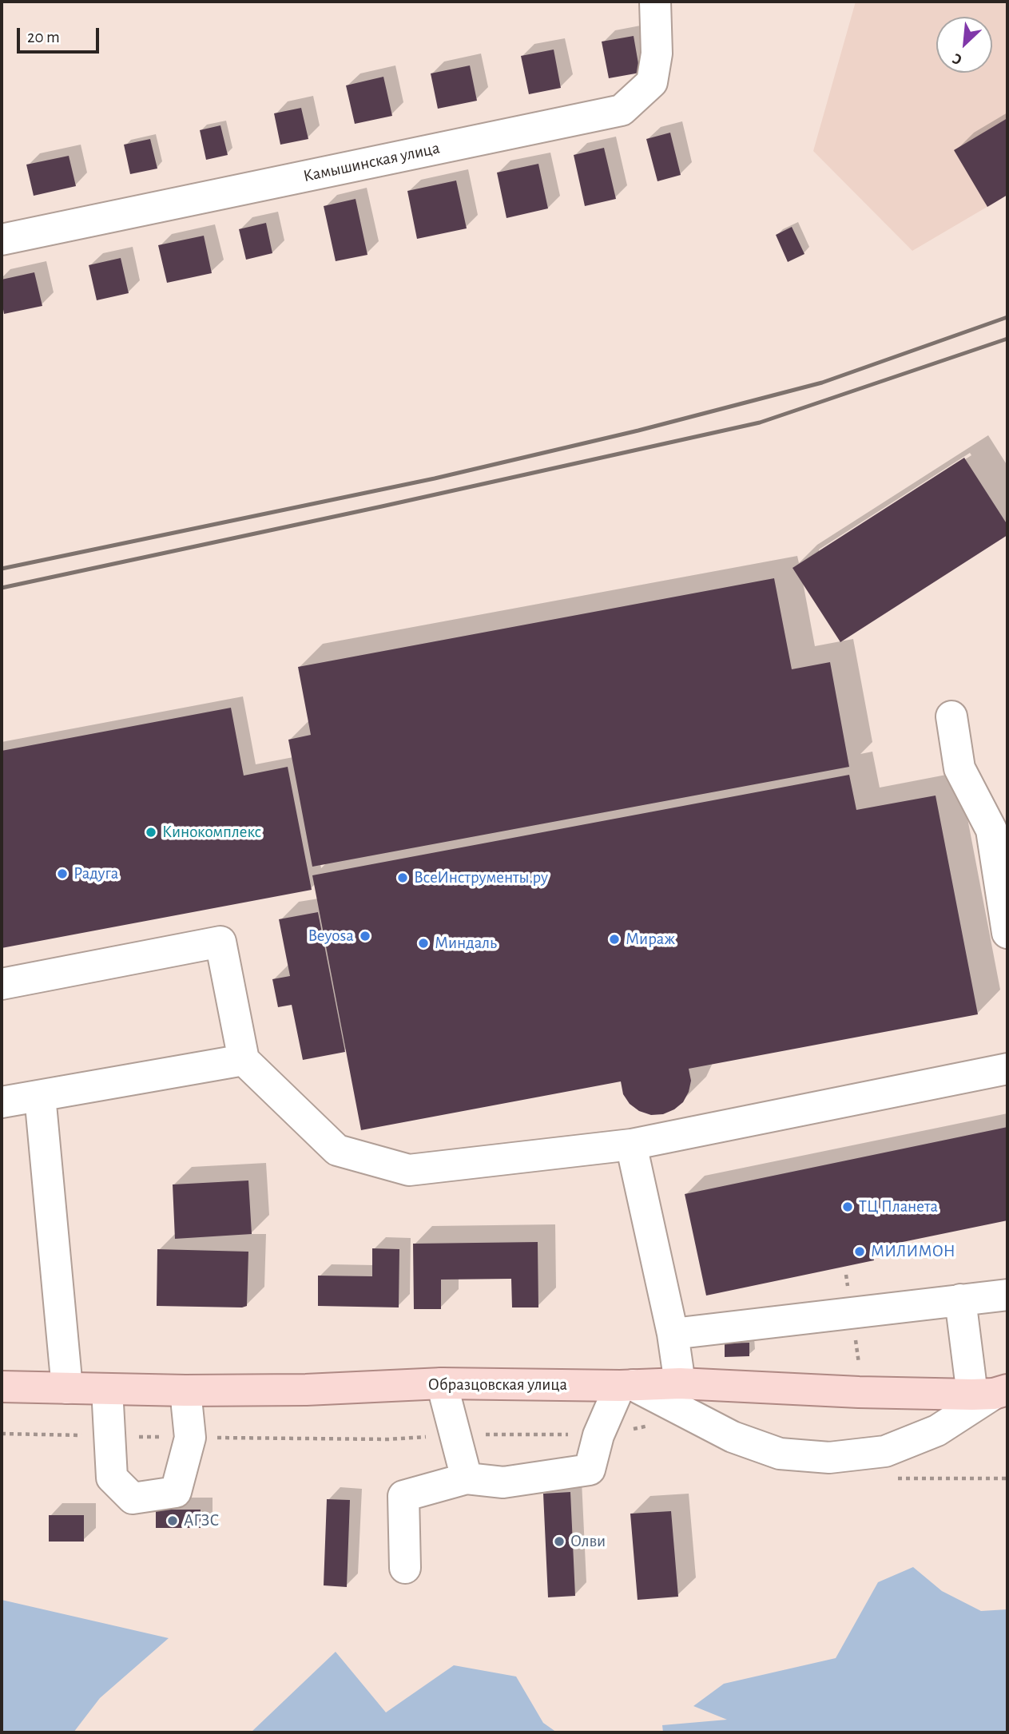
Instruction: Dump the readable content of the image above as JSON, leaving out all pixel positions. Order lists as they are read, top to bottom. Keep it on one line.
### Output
{"streets":{"main road":["Образцовская улица"],"street":["Камышинская улица"]},"places":["Кинокомплекс","Радуга","ВсеИнструменты.ру","Beyosa","Мираж","Миндаль","ТЦ Планета","МИЛИМОН","АГЗС","Олви"],"scale_bar":"20 m","north":"bottom left"}
